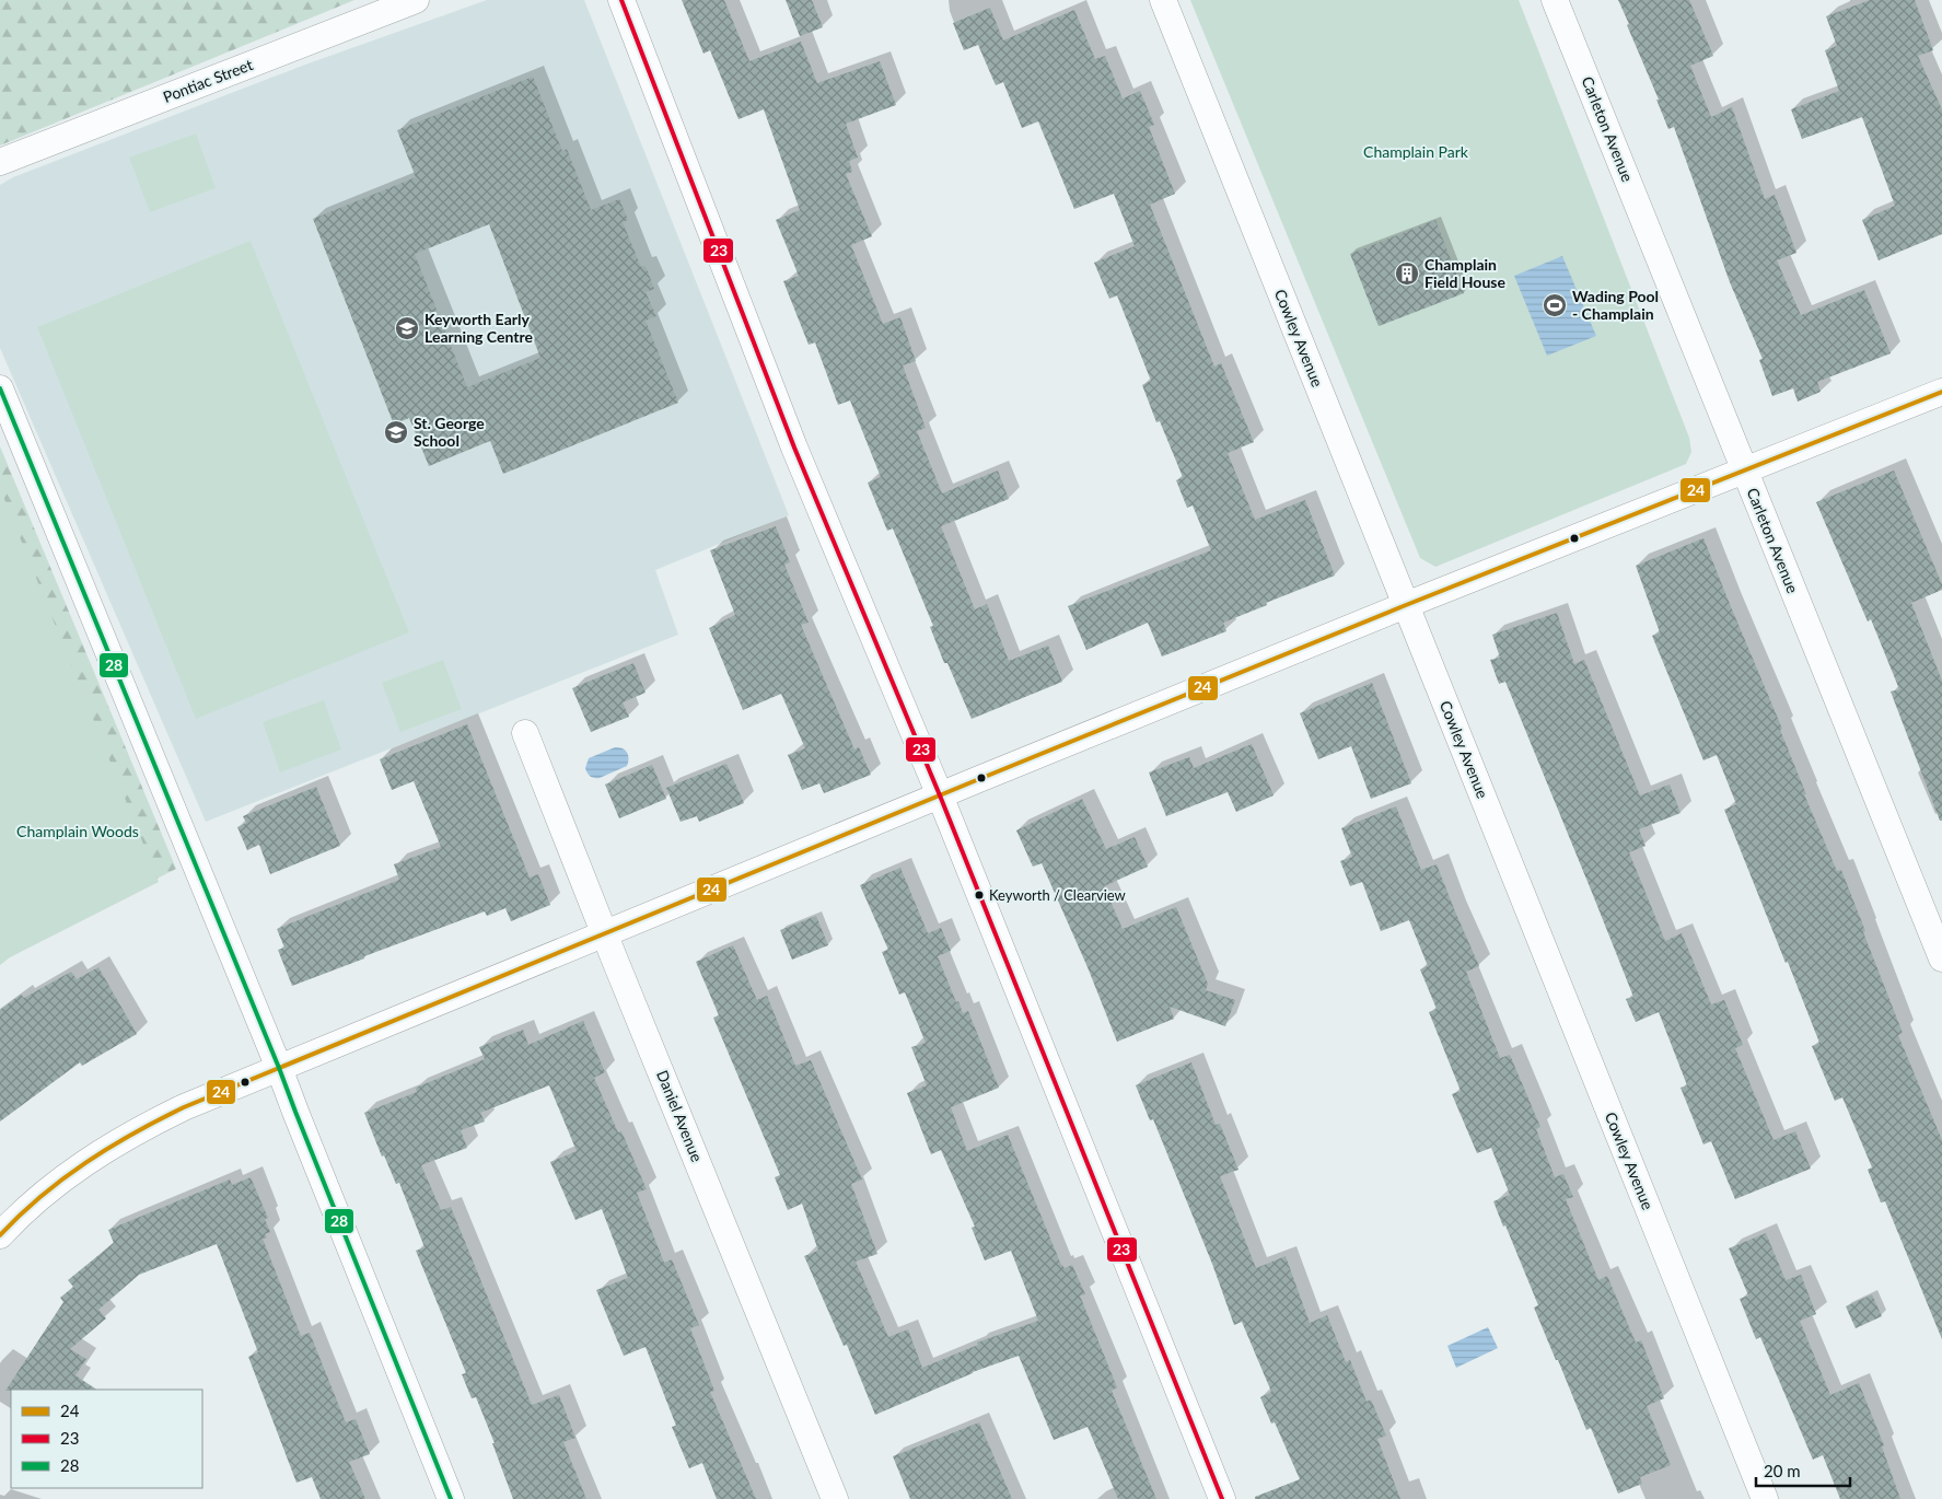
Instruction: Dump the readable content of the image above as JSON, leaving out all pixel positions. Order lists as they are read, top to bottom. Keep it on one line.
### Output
{"streets":{"street":["Pontiac Street","Carleton Avenue","Cowley Avenue","Daniel Avenue"]},"parks":["Champlain Park","Champlain Woods"],"places":{"building":["Champlain Field House"],"sports":["Wading Pool - Champlain"],"school or university":["Keyworth Early Learning Centre","St. George School"],"other":["Keyworth / Clearview"]},"lines":["transit line 23","transit line 28","transit line 24"],"legend":["24","23","28"],"scale_bar":"20 m"}
